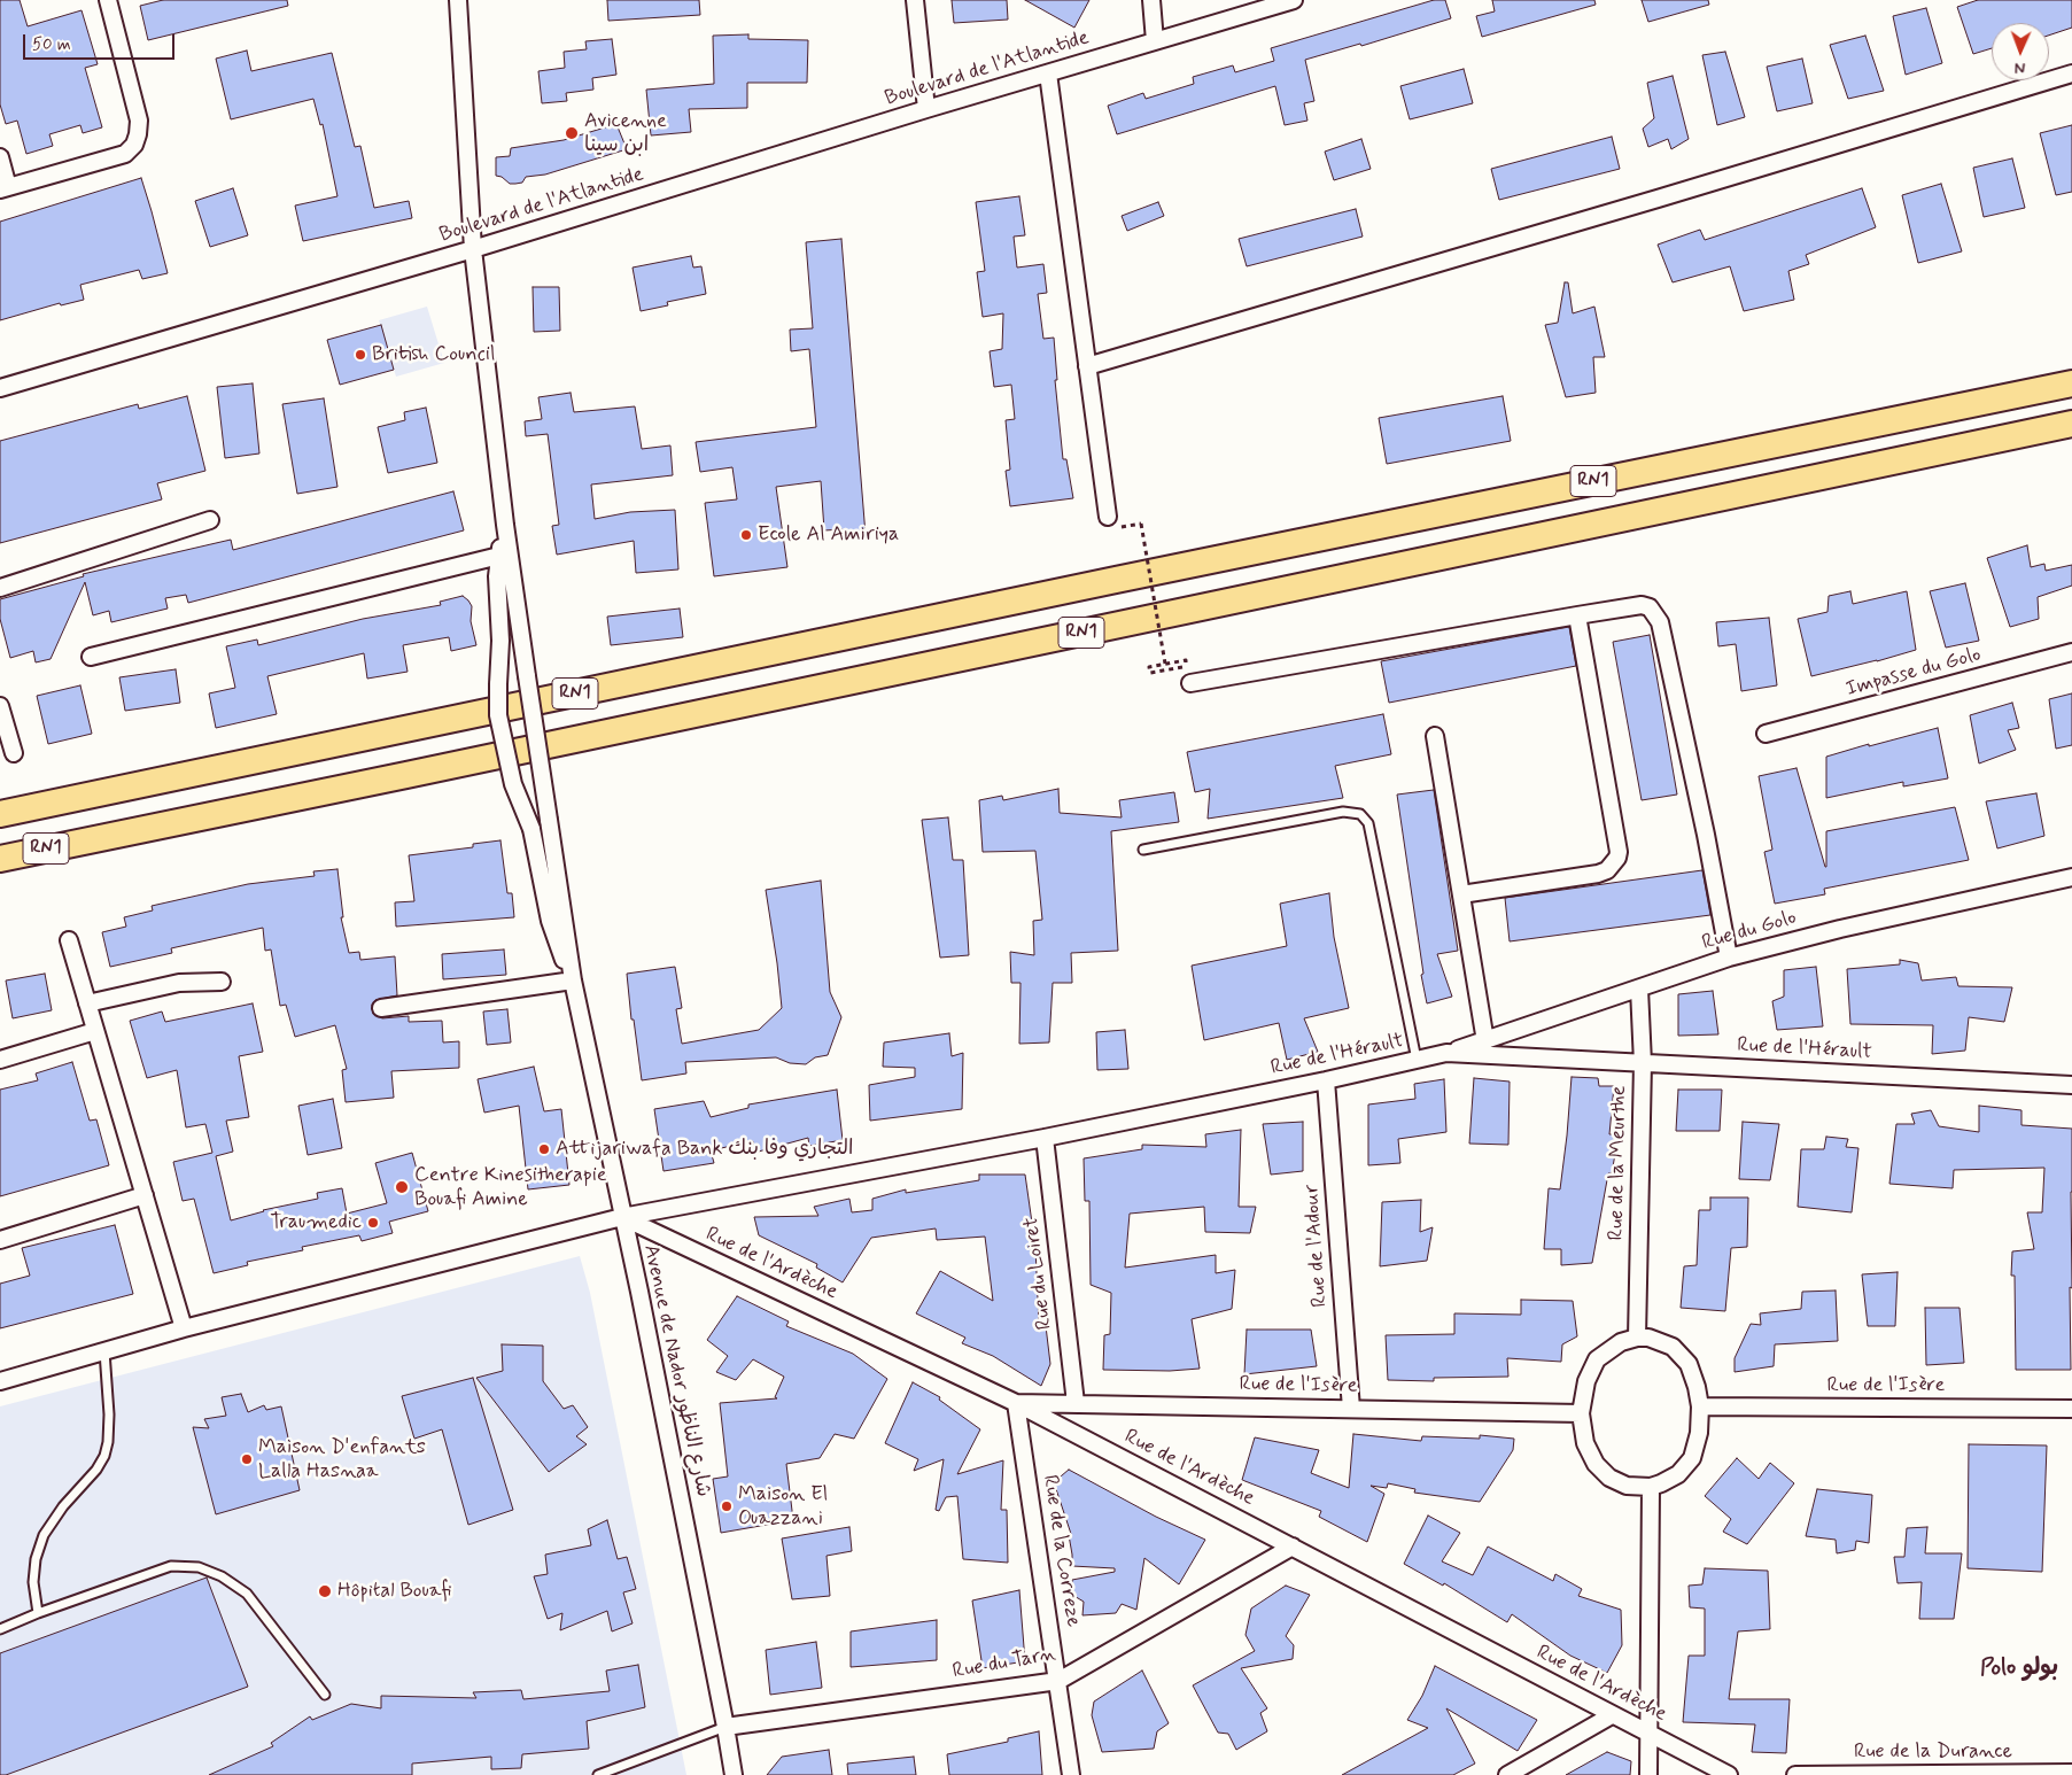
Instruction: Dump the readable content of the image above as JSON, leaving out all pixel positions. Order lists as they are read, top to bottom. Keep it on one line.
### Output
{"streets":{"highway":["RN1"],"street":["Boulevard de l'Atlantide","Impasse du Golo","Rue du Golo","Rue de l'Hérault","Rue de la Meurthe","Rue de l'Adour","Rue de l'Ardèche","Rue du Loiret","Avenue de Nador شارع الناظور","Rue de l'Isère","Rue de la Correze","Rue du Tarn","Rue de la Durance"]},"crossings":[["Boulevard de l'Atlantide","Avenue de Nador شارع الناظور"],["Rue du Golo","Rue de l'Hérault"],["Rue du Golo","Rue de la Meurthe"],["Rue de l'Hérault","Rue de la Meurthe"],["Rue de l'Hérault","Rue de l'Adour"],["Rue de l'Hérault","Rue de l'Ardèche"],["Rue de l'Hérault","Rue du Loiret"],["Rue de l'Hérault","Avenue de Nador شارع الناظور"],["Rue de la Meurthe","Rue de l'Isère"],["Rue de l'Adour","Rue de l'Isère"],["Rue de l'Ardèche","Avenue de Nador شارع الناظور"],["Rue de l'Ardèche","Rue de l'Isère"],["Rue de l'Ardèche","Rue de la Correze"],["Rue de l'Ardèche","Rue du Tarn"],["Rue du Loiret","Rue de l'Isère"],["Avenue de Nador شارع الناظور","Rue du Tarn"],["Rue de l'Isère","Rue de la Correze"],["Rue de la Correze","Rue du Tarn"]],"districts":["Polo بولو"],"places":["Avicenne ابن سينا","British Council","Ecole Al Amiriya","Attijariwafa Bank التجاري وفا بنك","Centre Kinesitherapie Bouafi Amine","Traumedic","Maison D'enfants Lalla Hasnaa","Maison El Ouazzani","Hôpital Bouafi"],"scale_bar":"50 m","north":"bottom"}
